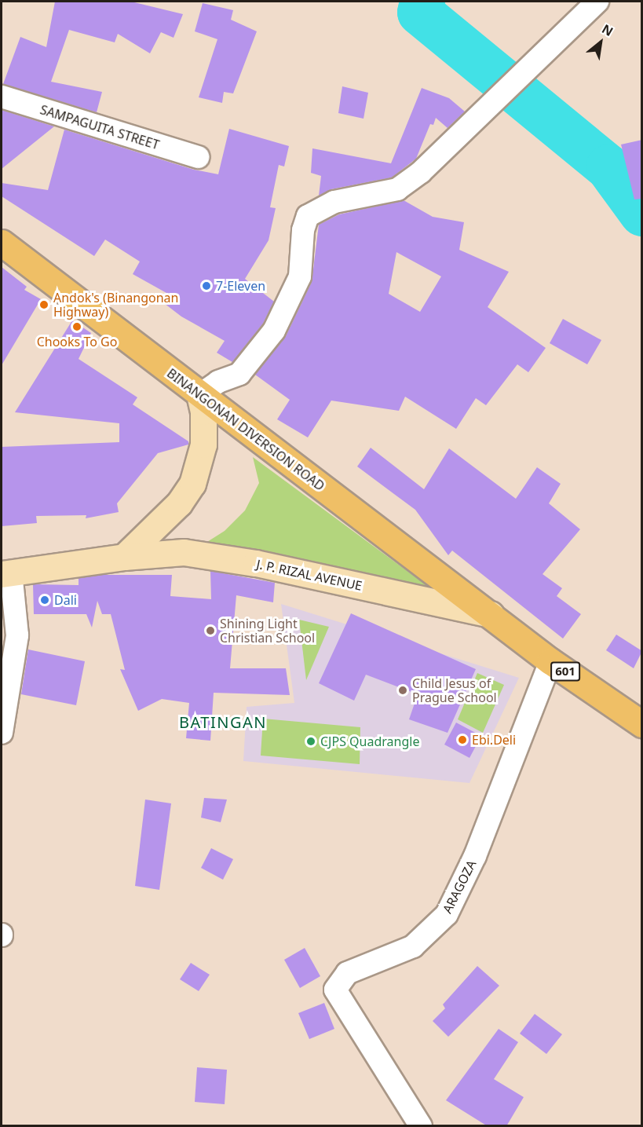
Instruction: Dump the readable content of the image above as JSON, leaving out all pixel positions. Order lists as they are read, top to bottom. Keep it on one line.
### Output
{"streets":{"main road":["BINANGONAN DIVERSION ROAD","J. P. RIZAL AVENUE","601"],"street":["SAMPAGUITA STREET","ARAGOZA"]},"crossings":[["BINANGONAN DIVERSION ROAD","J. P. RIZAL AVENUE"],["BINANGONAN DIVERSION ROAD","601"],["J. P. RIZAL AVENUE","601"],["601","ARAGOZA"]],"districts":["BATINGAN"],"places":["7-Eleven","Andok's (Binangonan Highway)","Chooks To Go","Dali","Shining Light Christian School","Child Jesus of Prague School","Ebi.Deli","CJPS Quadrangle"],"north":"top right"}
